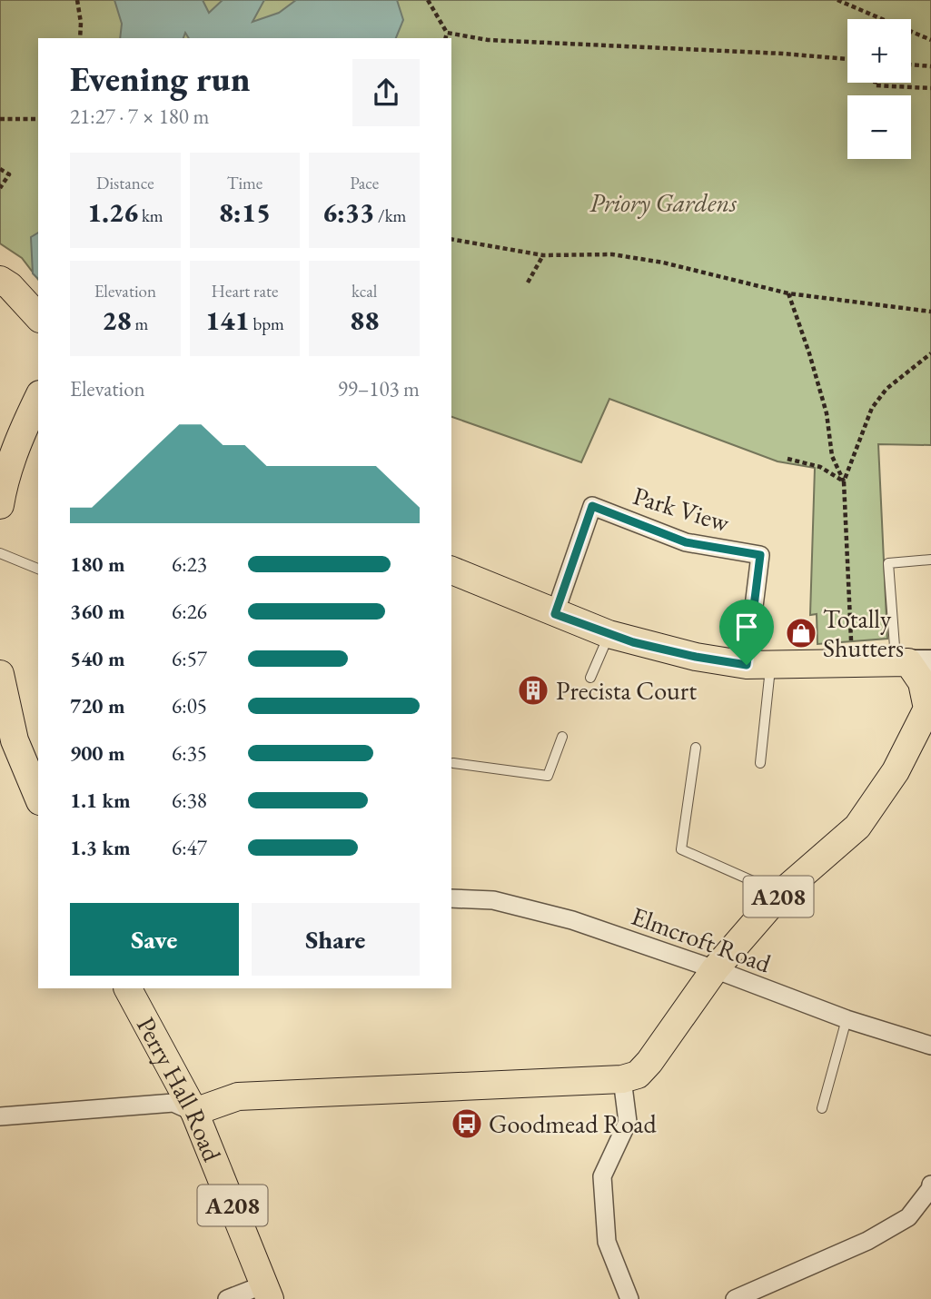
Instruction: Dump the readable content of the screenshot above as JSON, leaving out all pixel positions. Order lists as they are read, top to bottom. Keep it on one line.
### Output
{"streets":{"main road":["A208","Perry Hall Road"],"street":["Park View","Elmcroft Road"]},"crossings":[["A208","Elmcroft Road"],["A208","Perry Hall Road"]],"parks":["Priory Gardens"],"places":{"shop":["Totally Shutters"],"building":["Precista Court"],"bus stop":["Goodmead Road"]},"page":{"map_buttons":["+","−"],"heading":["Evening run","21:27 · 7 × 180 m"],"stats":[["Distance","1.26 km"],["Time","8:15"],["Pace","6:33 /km"],["Elevation","28 m"],["Heart rate","141 bpm"],["kcal","88"]],"chart":["Elevation","99–103 m"],"list":[{"name":"180 m","note":"6:23"},{"name":"360 m","note":"6:26"},{"name":"540 m","note":"6:57"},{"name":"720 m","note":"6:05"},{"name":"900 m","note":"6:35"},{"name":"1.1 km","note":"6:38"},{"name":"1.3 km","note":"6:47"}],"buttons":["Save","Share"]}}
